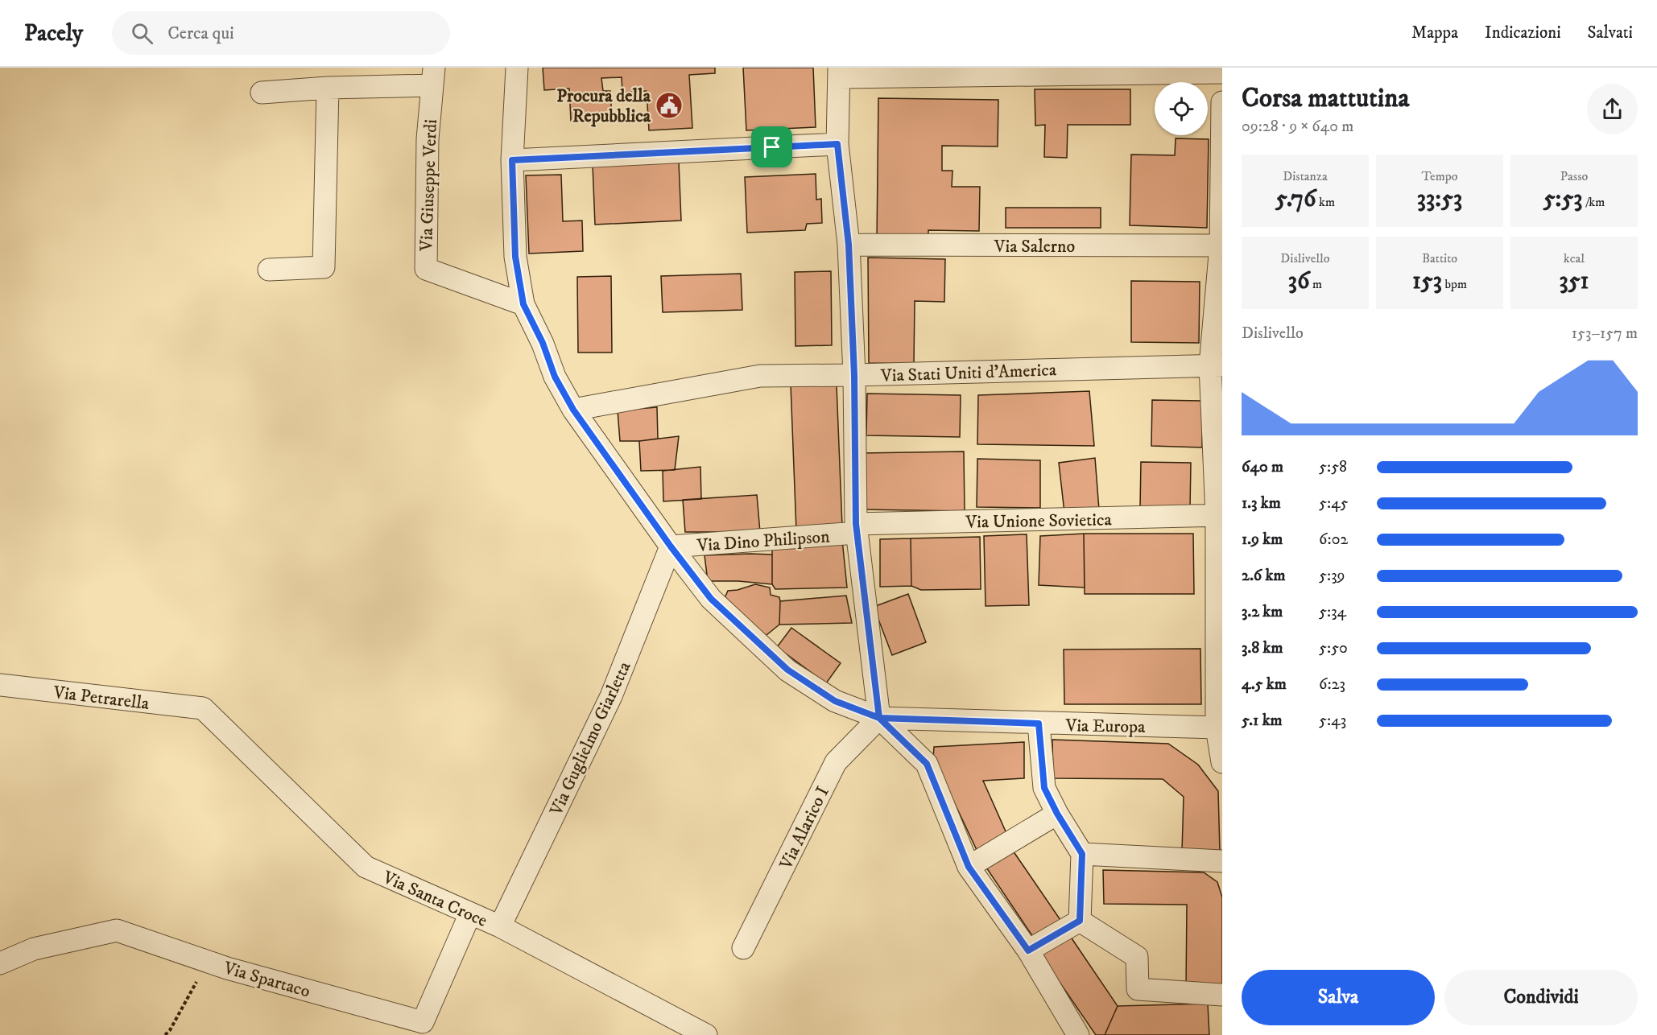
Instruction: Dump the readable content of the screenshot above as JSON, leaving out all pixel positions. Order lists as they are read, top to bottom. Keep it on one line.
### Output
{"streets":{"street":["Via Giuseppe Verdi","Via Salerno","Via Stati Uniti d'America","Via Unione Sovietica","Via Dino Philipson","Via Petrarella","Via Europa","Via Guglielmo Giarletta","Via Alarico I","Via Santa Croce","Via Spartaco"]},"crossings":[["Via Unione Sovietica","Via Dino Philipson"],["Via Dino Philipson","Via Guglielmo Giarletta"],["Via Petrarella","Via Santa Croce"],["Via Europa","Via Alarico I"],["Via Guglielmo Giarletta","Via Santa Croce"],["Via Santa Croce","Via Spartaco"]],"places":{"public building":["Procura della Repubblica"]},"page":{"header":"Pacely","search":"Cerca qui","nav":["Mappa","Indicazioni","Salvati"],"heading":["Corsa mattutina","09:28 · 9 × 640 m"],"stats":[["Distanza","5.76 km"],["Tempo","33:53"],["Passo","5:53 /km"],["Dislivello","36 m"],["Battito","153 bpm"],["kcal","351"]],"chart":["Dislivello","153–157 m"],"list":[{"name":"640 m","note":"5:58"},{"name":"1.3 km","note":"5:45"},{"name":"1.9 km","note":"6:02"},{"name":"2.6 km","note":"5:39"},{"name":"3.2 km","note":"5:34"},{"name":"3.8 km","note":"5:50"},{"name":"4.5 km","note":"6:23"},{"name":"5.1 km","note":"5:43"}],"buttons":["Salva","Condividi"]}}
